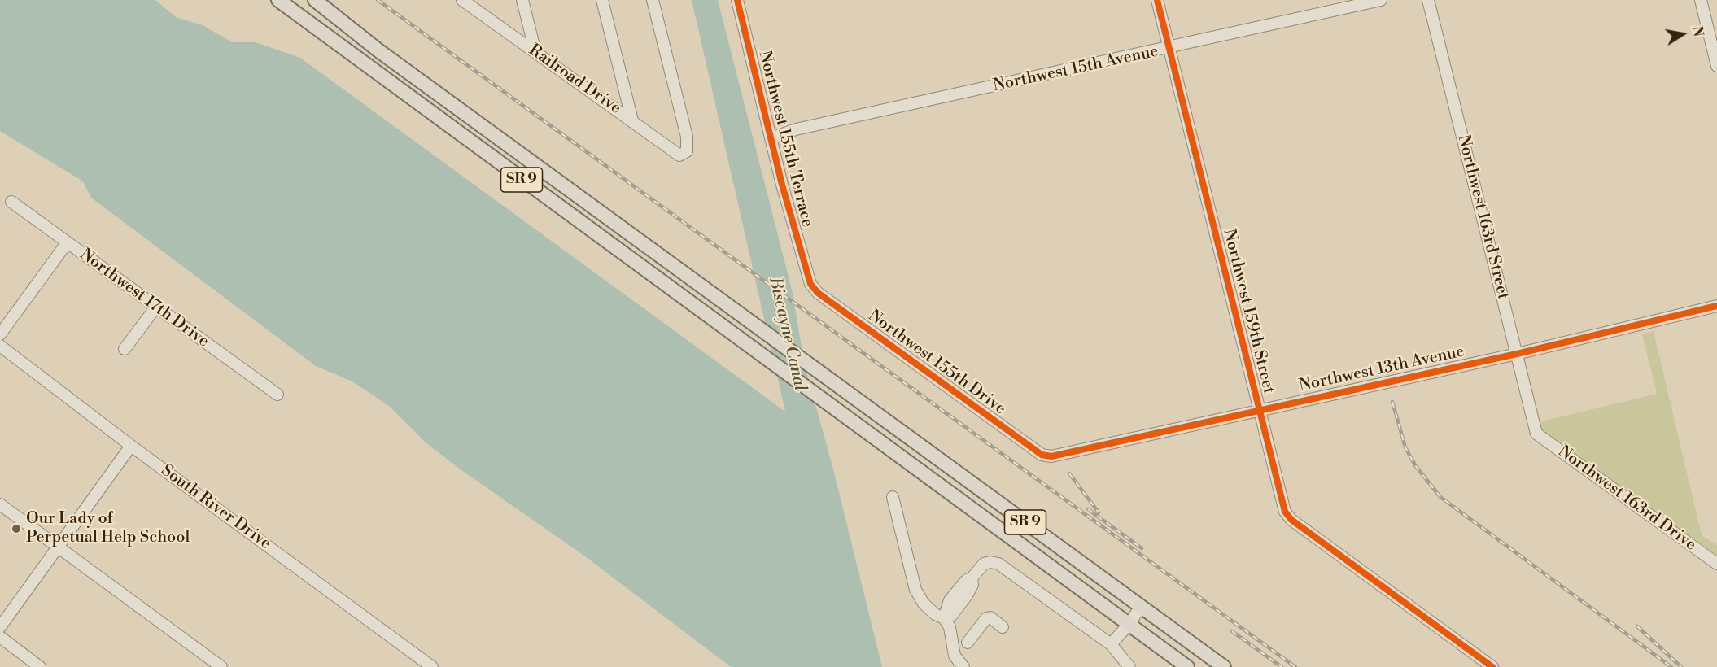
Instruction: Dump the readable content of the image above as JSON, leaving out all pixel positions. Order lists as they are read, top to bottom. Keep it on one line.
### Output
{"streets":{"main road":["SR 9"],"street":["Northwest 15th Avenue","Railroad Drive","Northwest 155th Terrace","Northwest 163rd Street","Northwest 17th Drive","Northwest 159th Street","Northwest 155th Drive","Northwest 13th Avenue","Northwest 163rd Drive","South River Drive"]},"crossings":[["Northwest 15th Avenue","Northwest 155th Terrace"],["Northwest 15th Avenue","Northwest 159th Street"],["Northwest 155th Terrace","Northwest 155th Drive"],["Northwest 163rd Street","Northwest 13th Avenue"],["Northwest 163rd Street","Northwest 163rd Drive"],["Northwest 159th Street","Northwest 13th Avenue"],["Northwest 155th Drive","Northwest 13th Avenue"]],"water":["Biscayne Canal"],"places":["Our Lady of Perpetual Help School"],"north":"right"}
